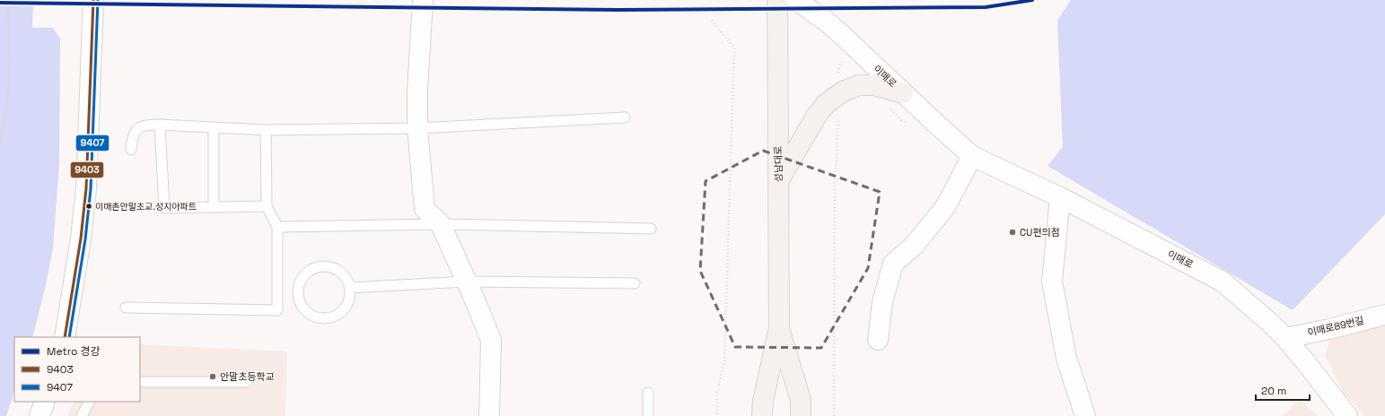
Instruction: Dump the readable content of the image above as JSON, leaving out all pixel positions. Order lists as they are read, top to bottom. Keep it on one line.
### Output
{"streets":{"main road":["성남대로"],"street":["이매로","이매로89번길"]},"crossings":[["이매로","이매로89번길"]],"places":["이매촌안말초교.성지아파트","CU편의점","안말초등학교"],"lines":["metro line 경강","transit line 9403","transit line 9407"],"legend":["Metro 경강","9403","9407"],"scale_bar":"20 m"}
